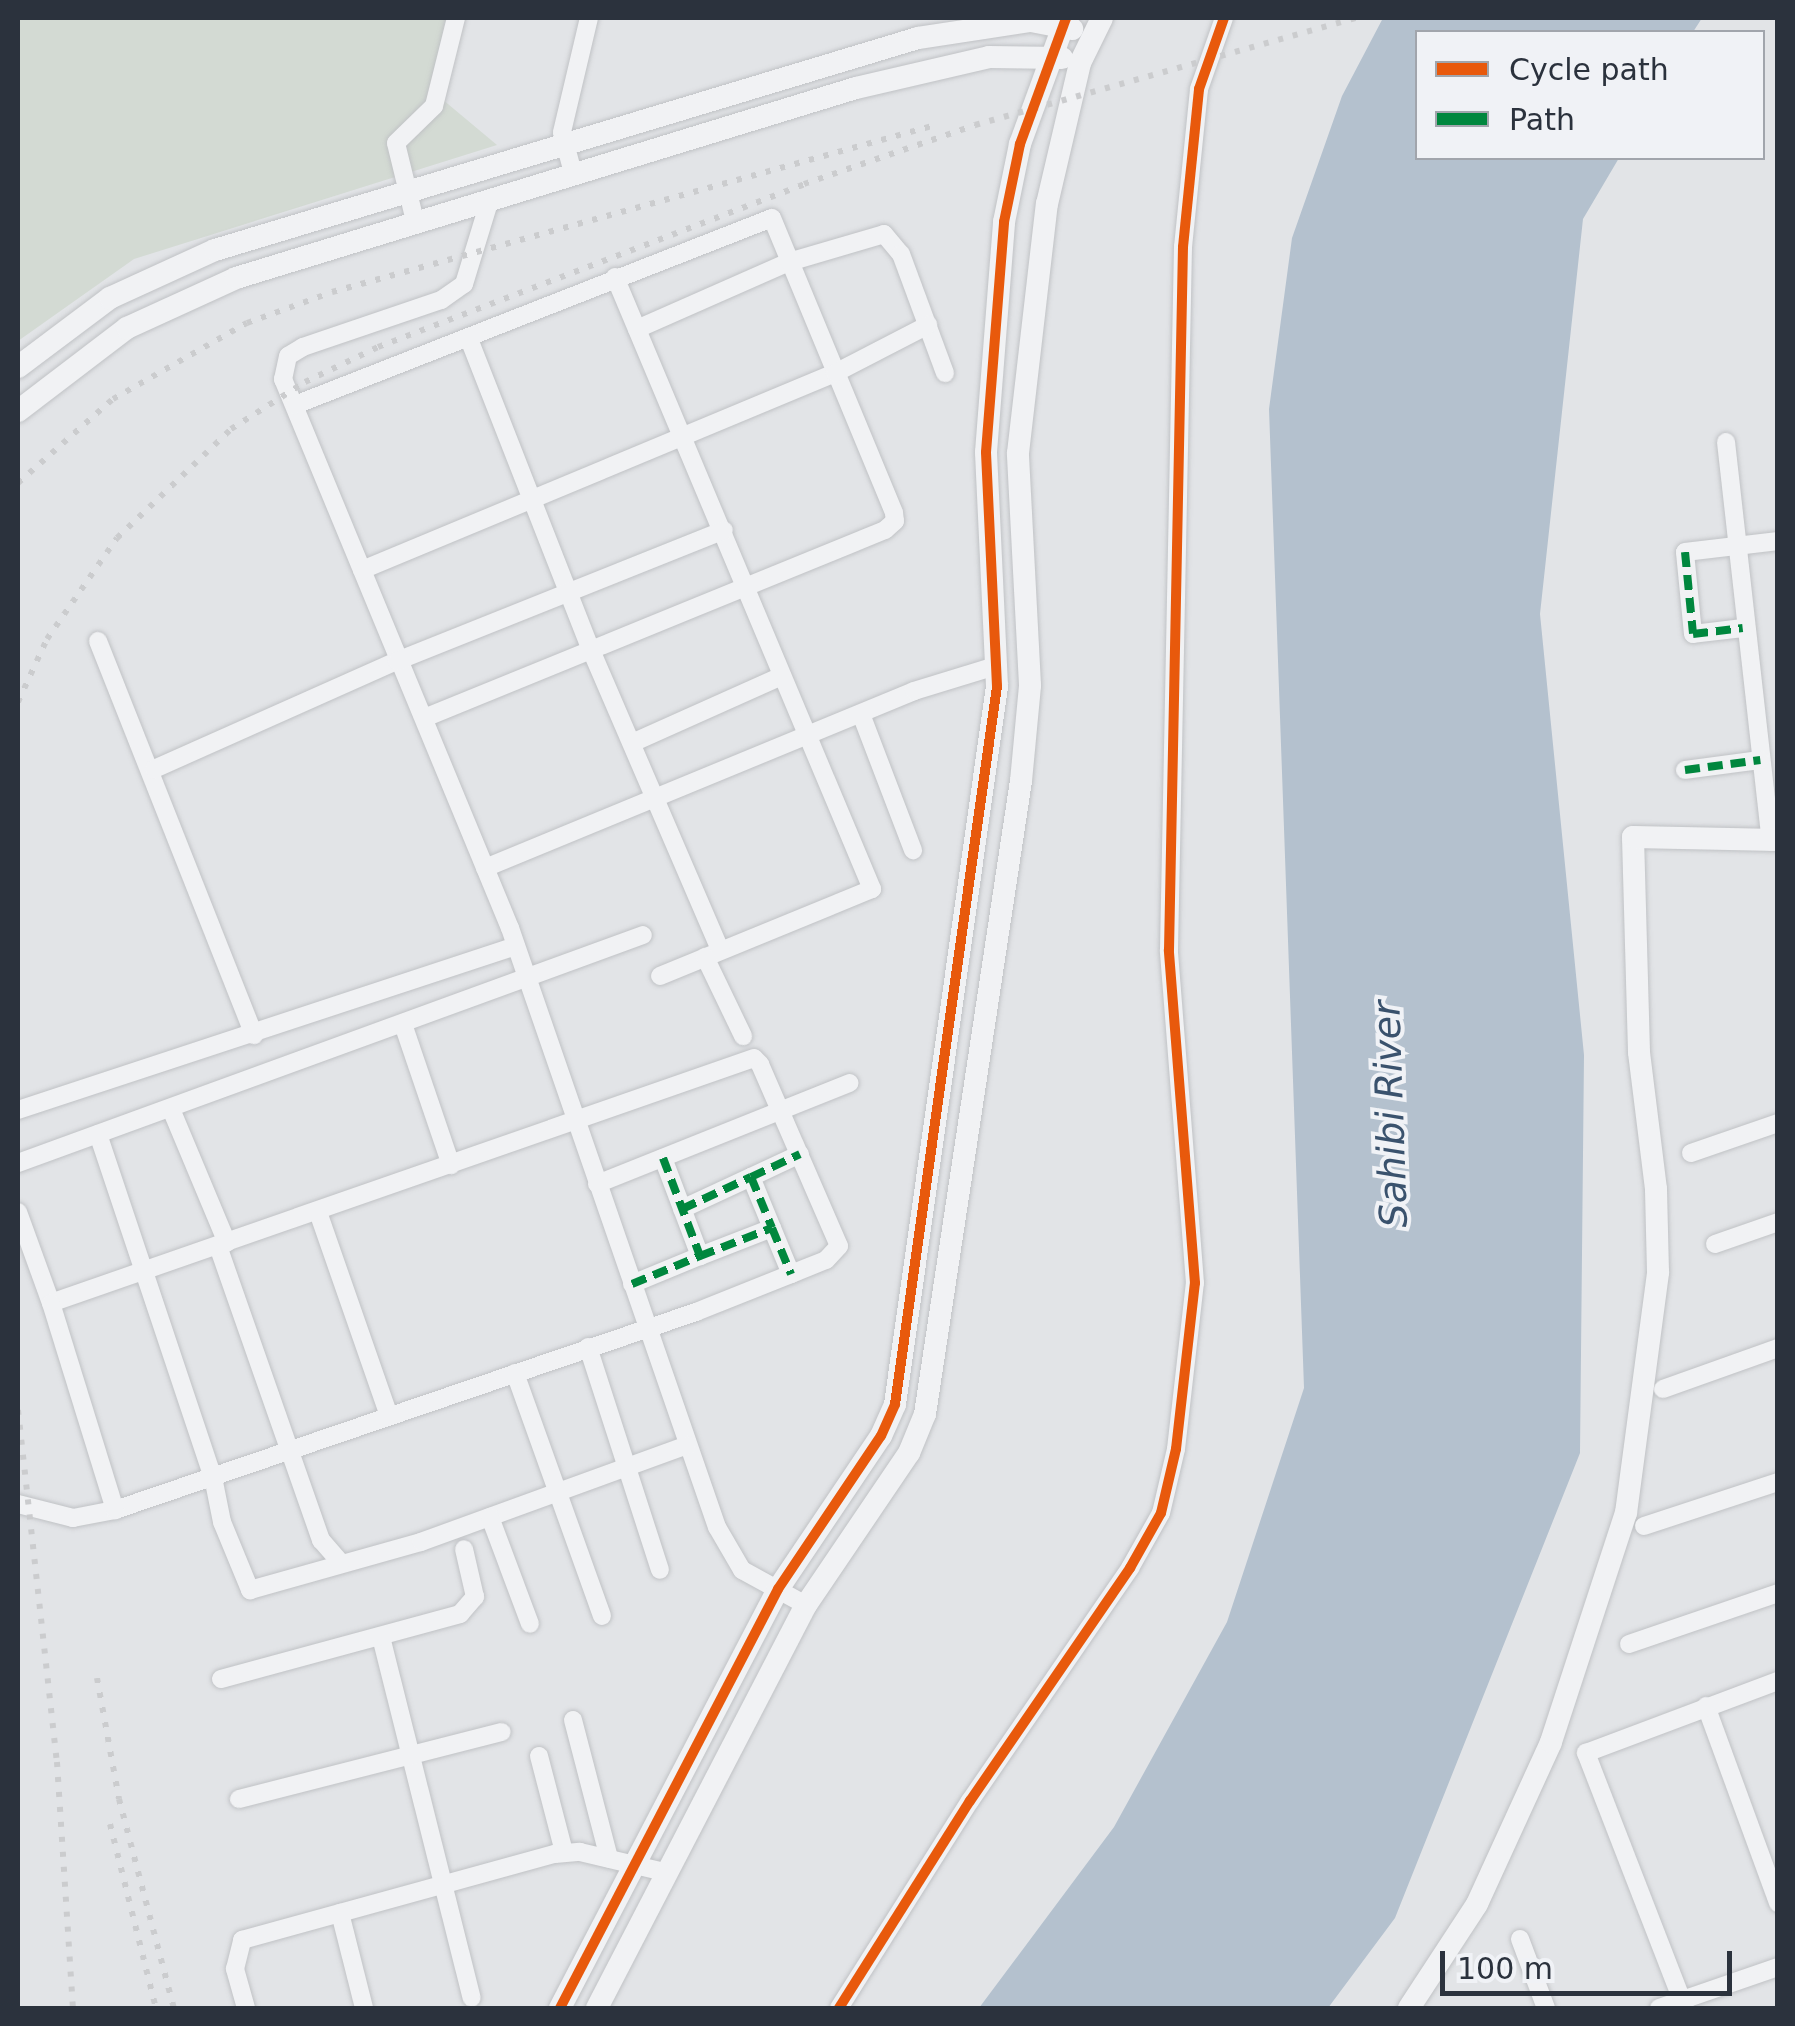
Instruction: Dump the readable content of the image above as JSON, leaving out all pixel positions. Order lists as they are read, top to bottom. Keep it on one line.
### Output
{"water":["Sahibi River"],"legend":["Cycle path","Path"],"scale_bar":"100 m"}
